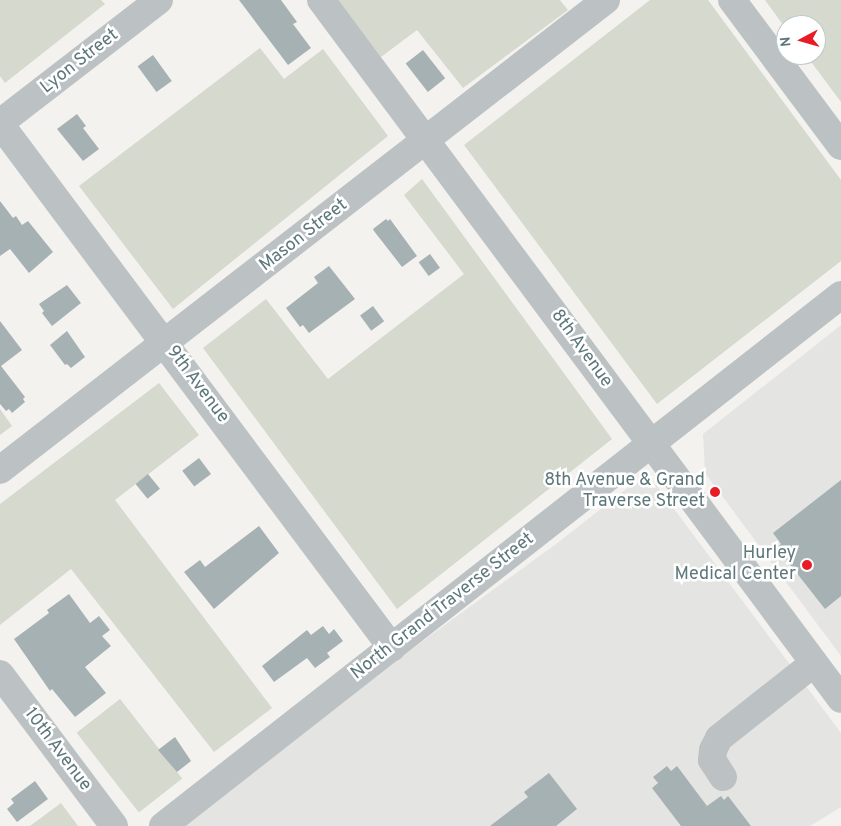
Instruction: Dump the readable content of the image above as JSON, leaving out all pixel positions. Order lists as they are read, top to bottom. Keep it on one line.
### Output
{"streets":{"street":["Lyon Street","Mason Street","8th Avenue","9th Avenue","North Grand Traverse Street","10th Avenue"]},"crossings":[["Lyon Street","9th Avenue"],["Mason Street","8th Avenue"],["Mason Street","9th Avenue"],["8th Avenue","North Grand Traverse Street"],["9th Avenue","North Grand Traverse Street"]],"places":["8th Avenue & Grand Traverse Street","Hurley Medical Center"],"north":"left"}
